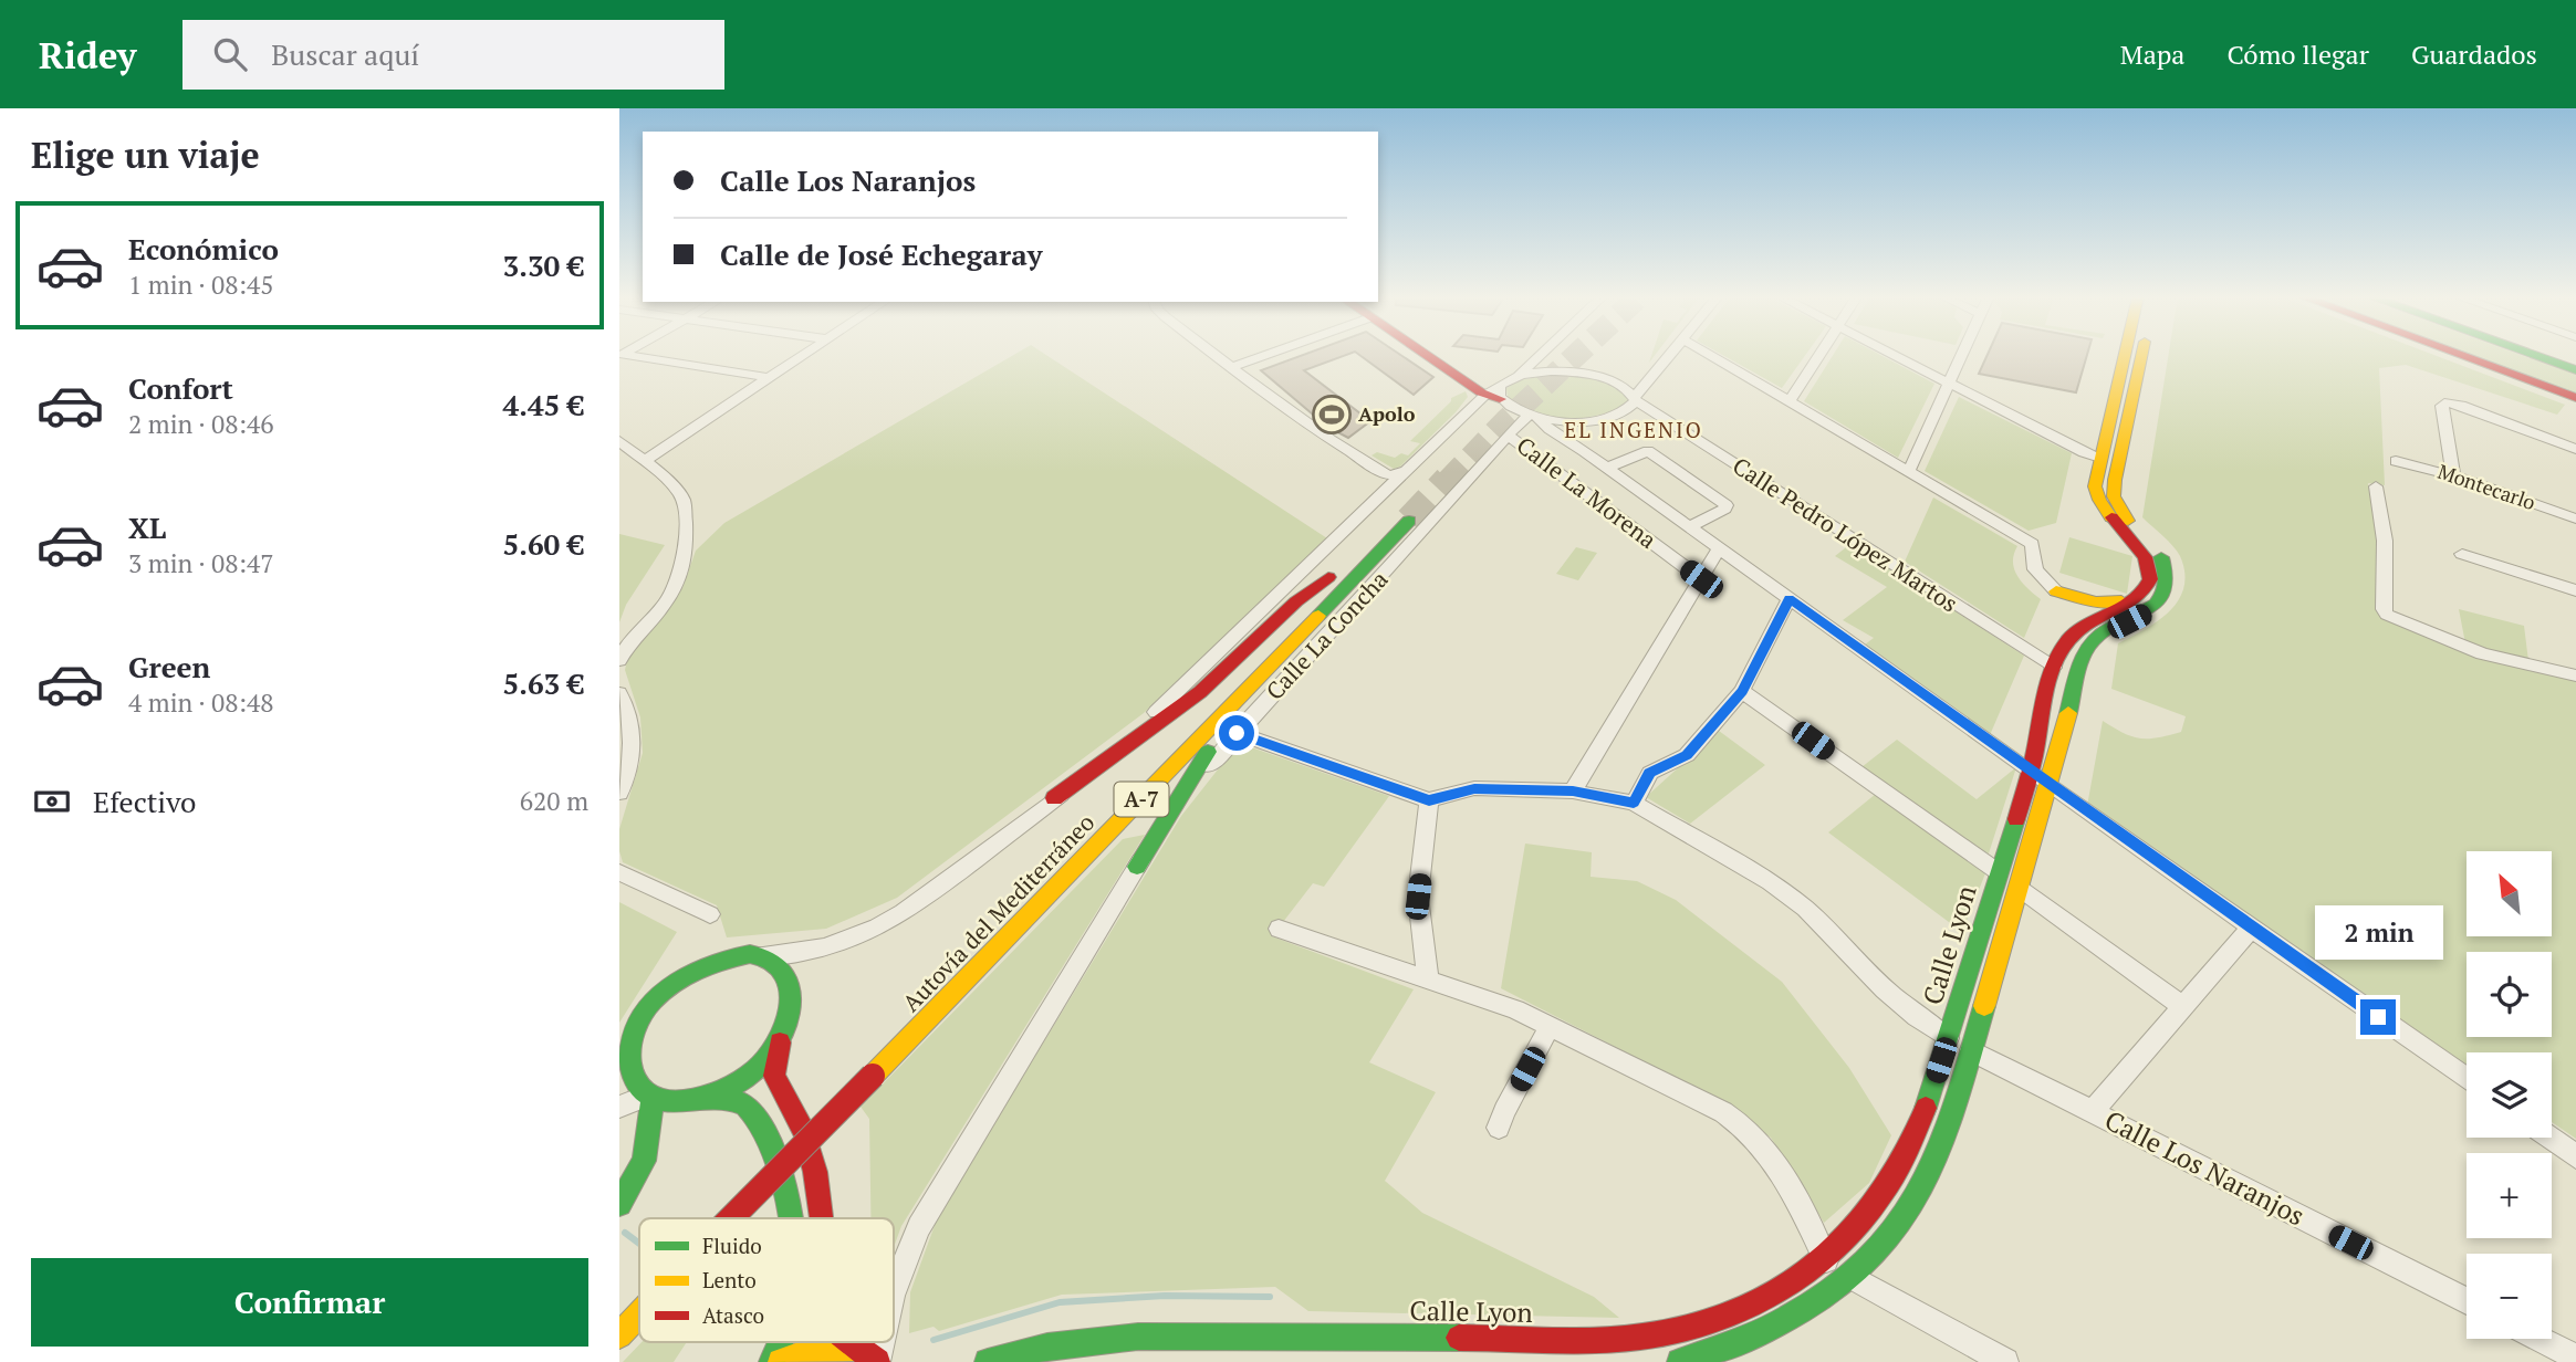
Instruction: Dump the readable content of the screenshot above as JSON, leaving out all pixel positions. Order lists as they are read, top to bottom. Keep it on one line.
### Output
{"streets":{"main road":["A-7","Autovía del Mediterráneo","Calle Lyon"],"street":["Montecarlo","Calle La Morena","Calle Pedro López Martos","Calle La Concha","Calle Los Naranjos"]},"crossings":[["Calle La Morena","Calle La Concha"],["Calle Pedro López Martos","Calle Lyon"],["Calle Lyon","Calle Los Naranjos"]],"districts":["EL INGENIO"],"places":{"sports":["Apolo"]},"legend":["Fluido","Lento","Atasco"],"north":"top left","page":{"header":"Ridey","search":"Buscar aquí","nav":["Mapa","Cómo llegar","Guardados"],"heading":"Elige un viaje","banner":["Calle Los Naranjos","Calle de José Echegaray"],"list":[{"name":"Económico","note":"1 min · 08:45","value":"3.30 €"},{"name":"Confort","note":"2 min · 08:46","value":"4.45 €"},{"name":"XL","note":"3 min · 08:47","value":"5.60 €"},{"name":"Green","note":"4 min · 08:48","value":"5.63 €"}],"pay":["Efectivo","620 m"],"map_buttons":["+","−"],"bubble":"2 min","buttons":"Confirmar"}}
